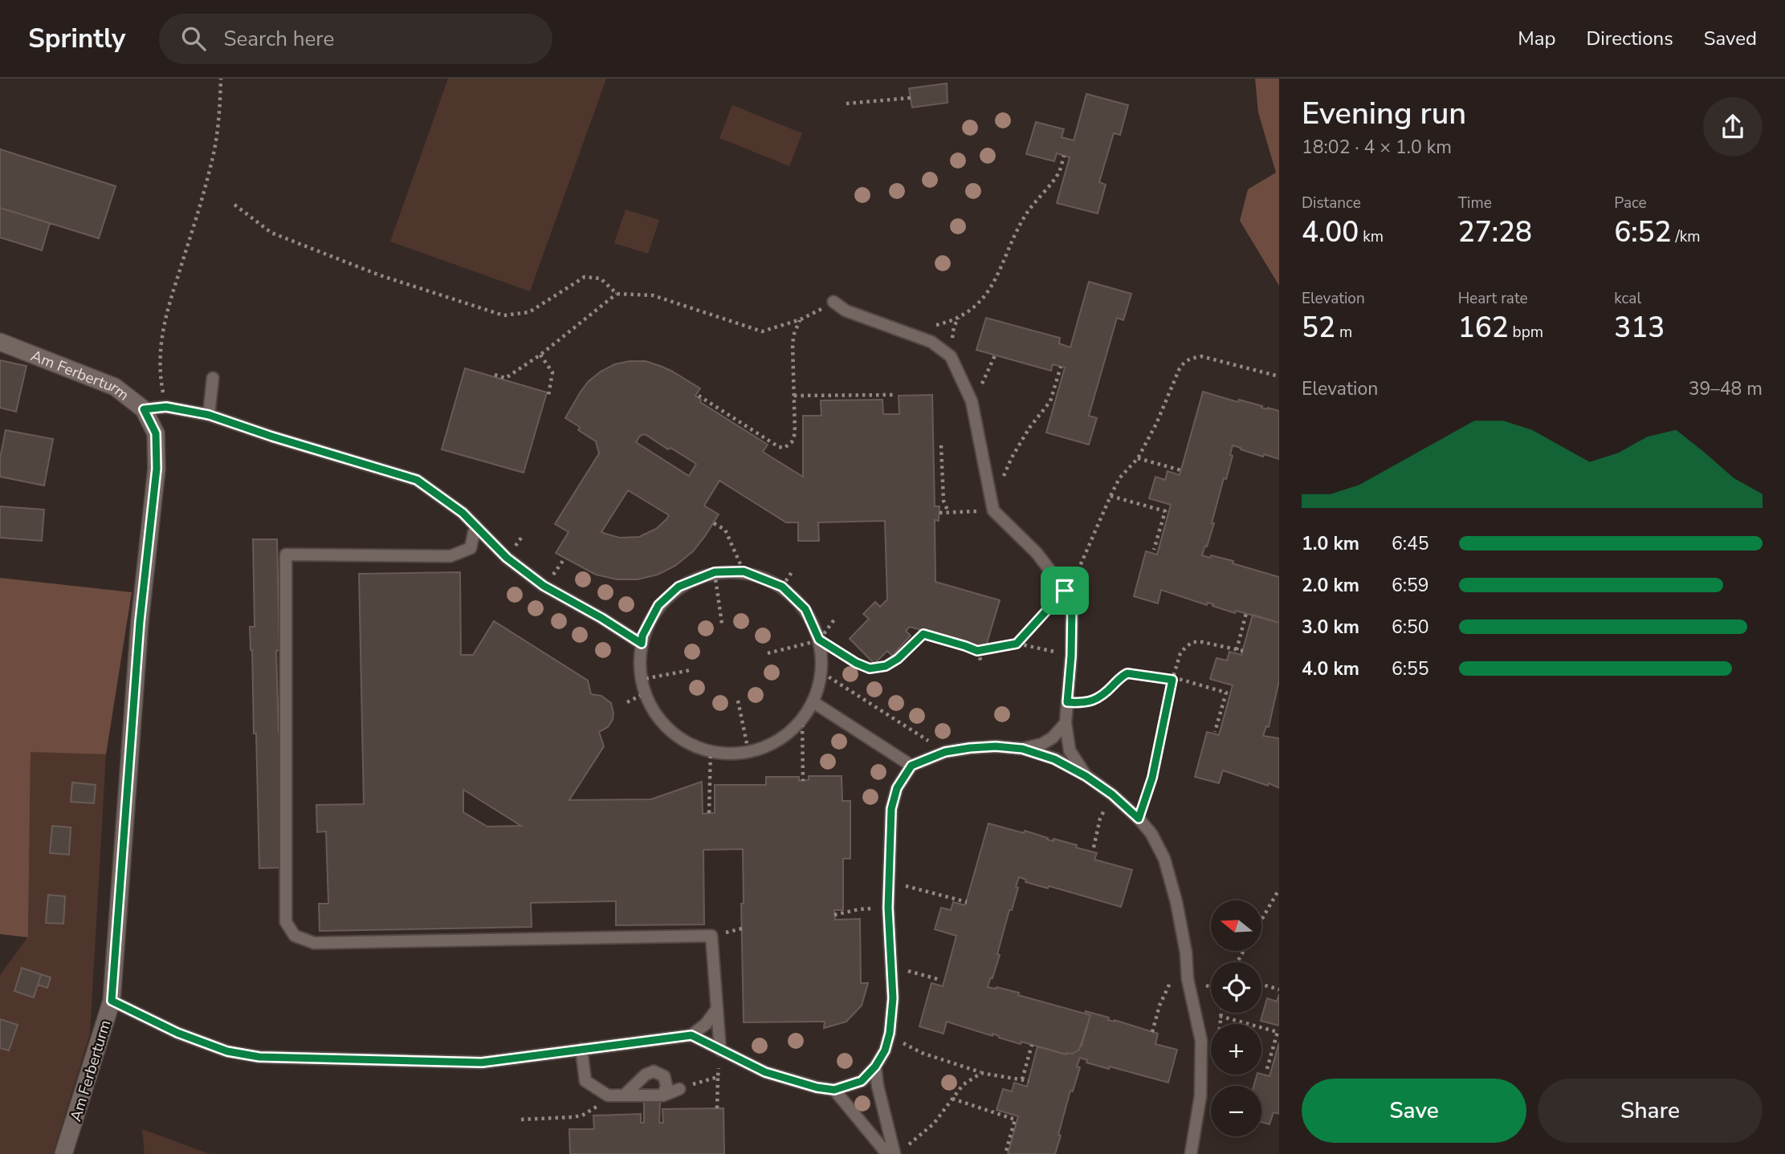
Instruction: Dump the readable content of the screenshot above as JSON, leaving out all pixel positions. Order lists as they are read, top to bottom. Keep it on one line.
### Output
{"streets":{"street":["Am Ferberturm"]},"north":"left","page":{"header":"Sprintly","search":"Search here","nav":["Map","Directions","Saved"],"heading":["Evening run","18:02 · 4 × 1.0 km"],"stats":[["Distance","4.00 km"],["Time","27:28"],["Pace","6:52 /km"],["Elevation","52 m"],["Heart rate","162 bpm"],["kcal","313"]],"chart":["Elevation","39–48 m"],"list":[{"name":"1.0 km","note":"6:45"},{"name":"2.0 km","note":"6:59"},{"name":"3.0 km","note":"6:50"},{"name":"4.0 km","note":"6:55"}],"map_buttons":["+","−"],"buttons":["Save","Share"]}}
